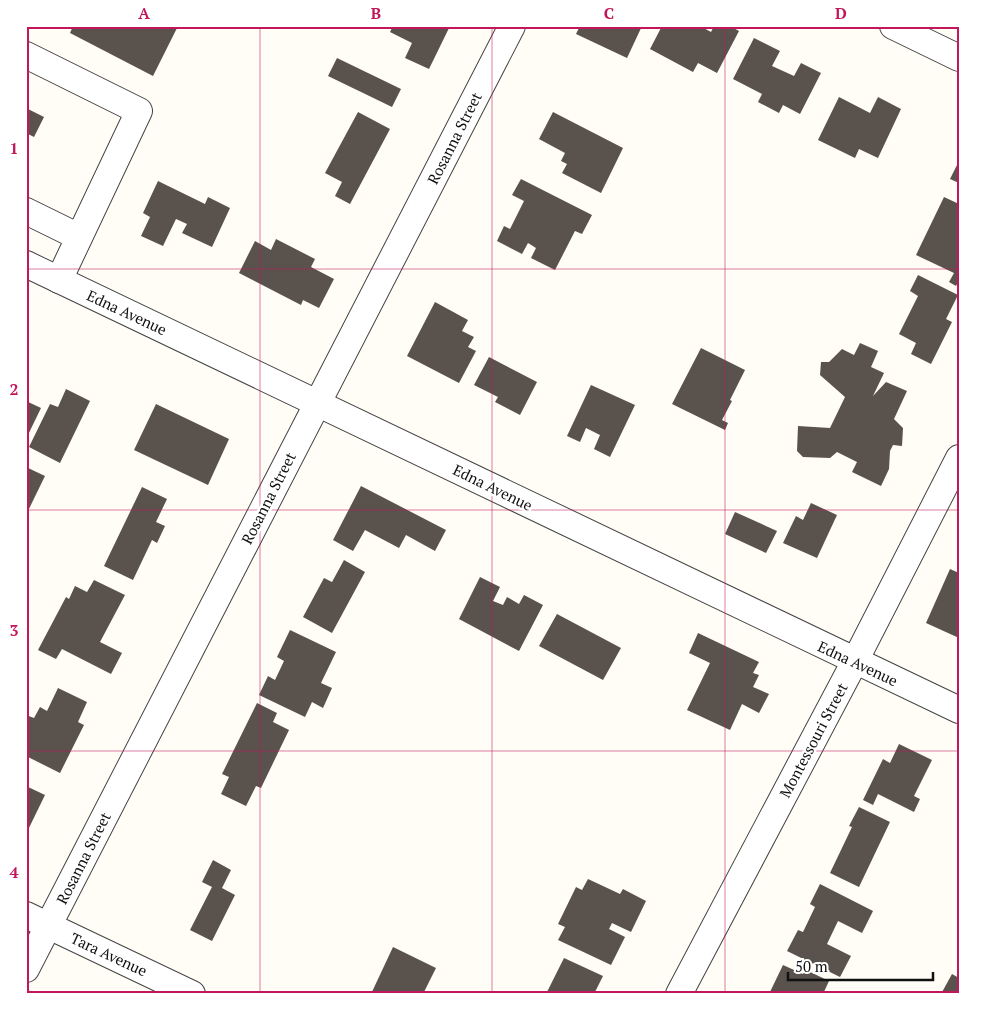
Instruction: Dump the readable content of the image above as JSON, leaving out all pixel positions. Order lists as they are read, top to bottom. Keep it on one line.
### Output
{"streets":{"street":["Rosanna Street","Edna Avenue","Montessouri Street","Tara Avenue"]},"crossings":[["Rosanna Street","Edna Avenue"],["Rosanna Street","Tara Avenue"],["Edna Avenue","Montessouri Street"]],"scale_bar":"50 m","grid":{"columns":["A","B","C","D"],"rows":["1","2","3","4"]}}
